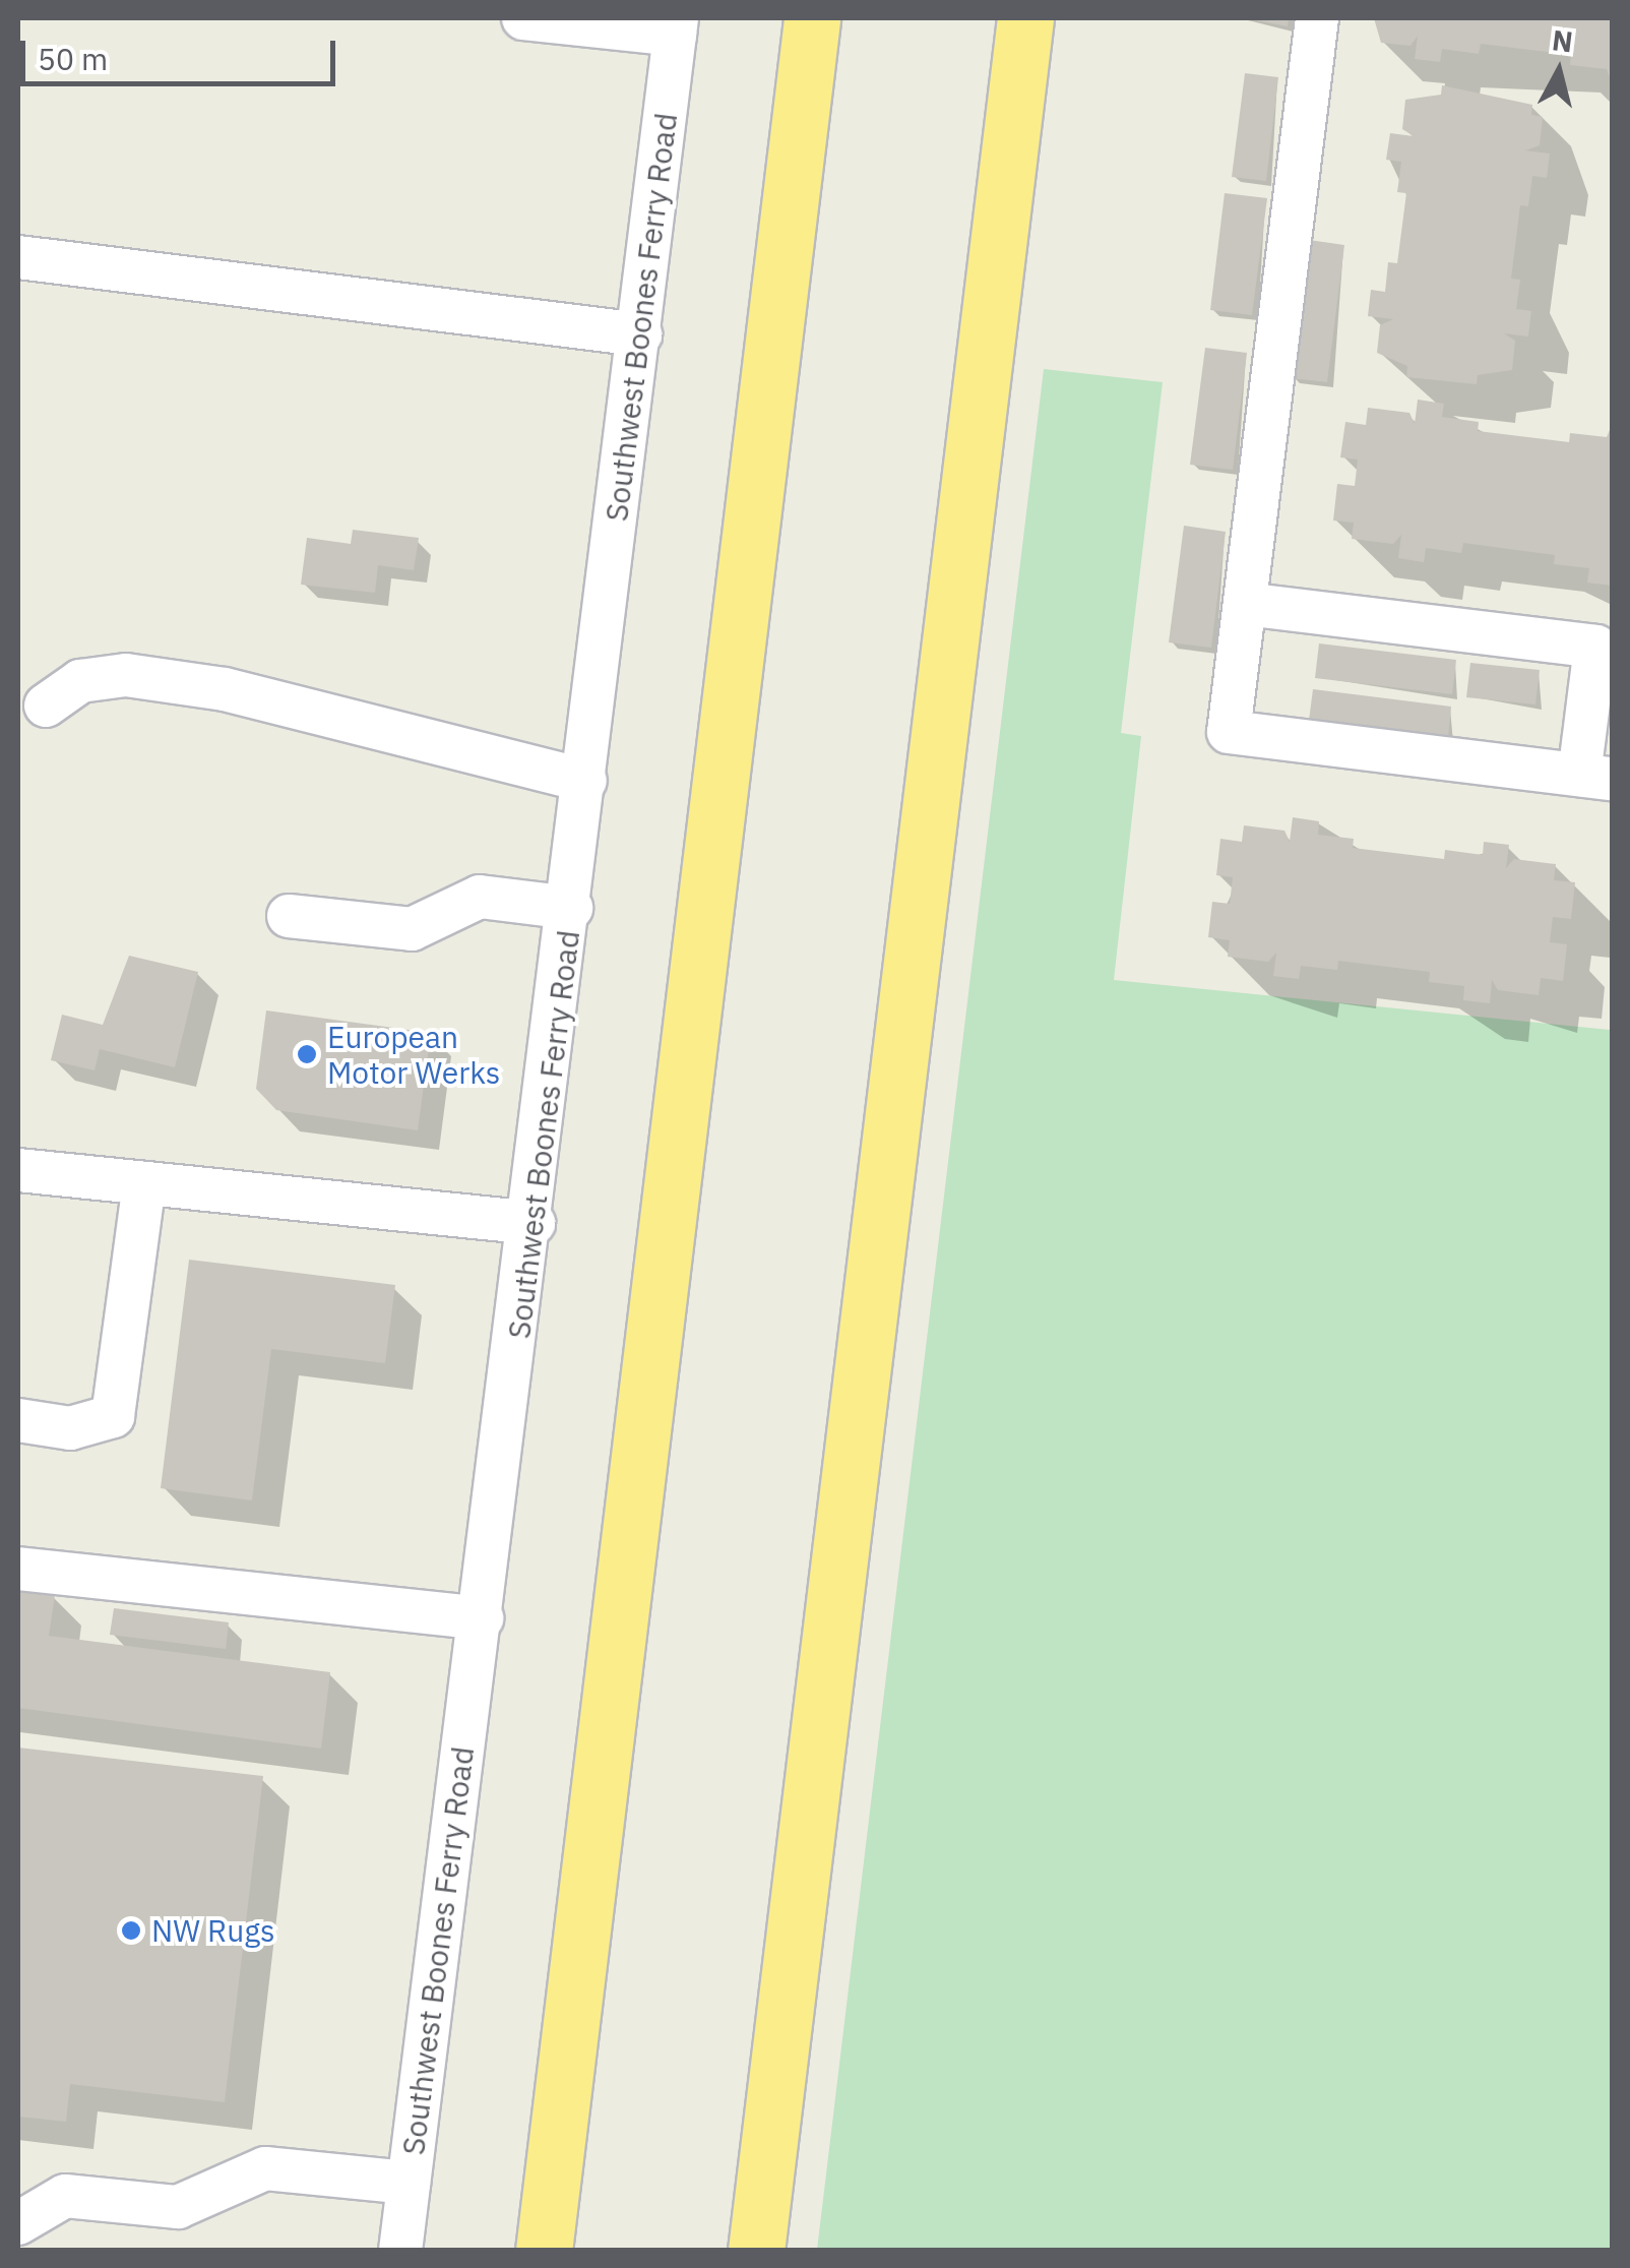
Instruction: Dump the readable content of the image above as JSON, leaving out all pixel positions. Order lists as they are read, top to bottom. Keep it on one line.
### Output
{"streets":{"street":["Southwest Boones Ferry Road"]},"places":["European Motor Werks","NW Rugs"],"scale_bar":"50 m","north":"top"}
